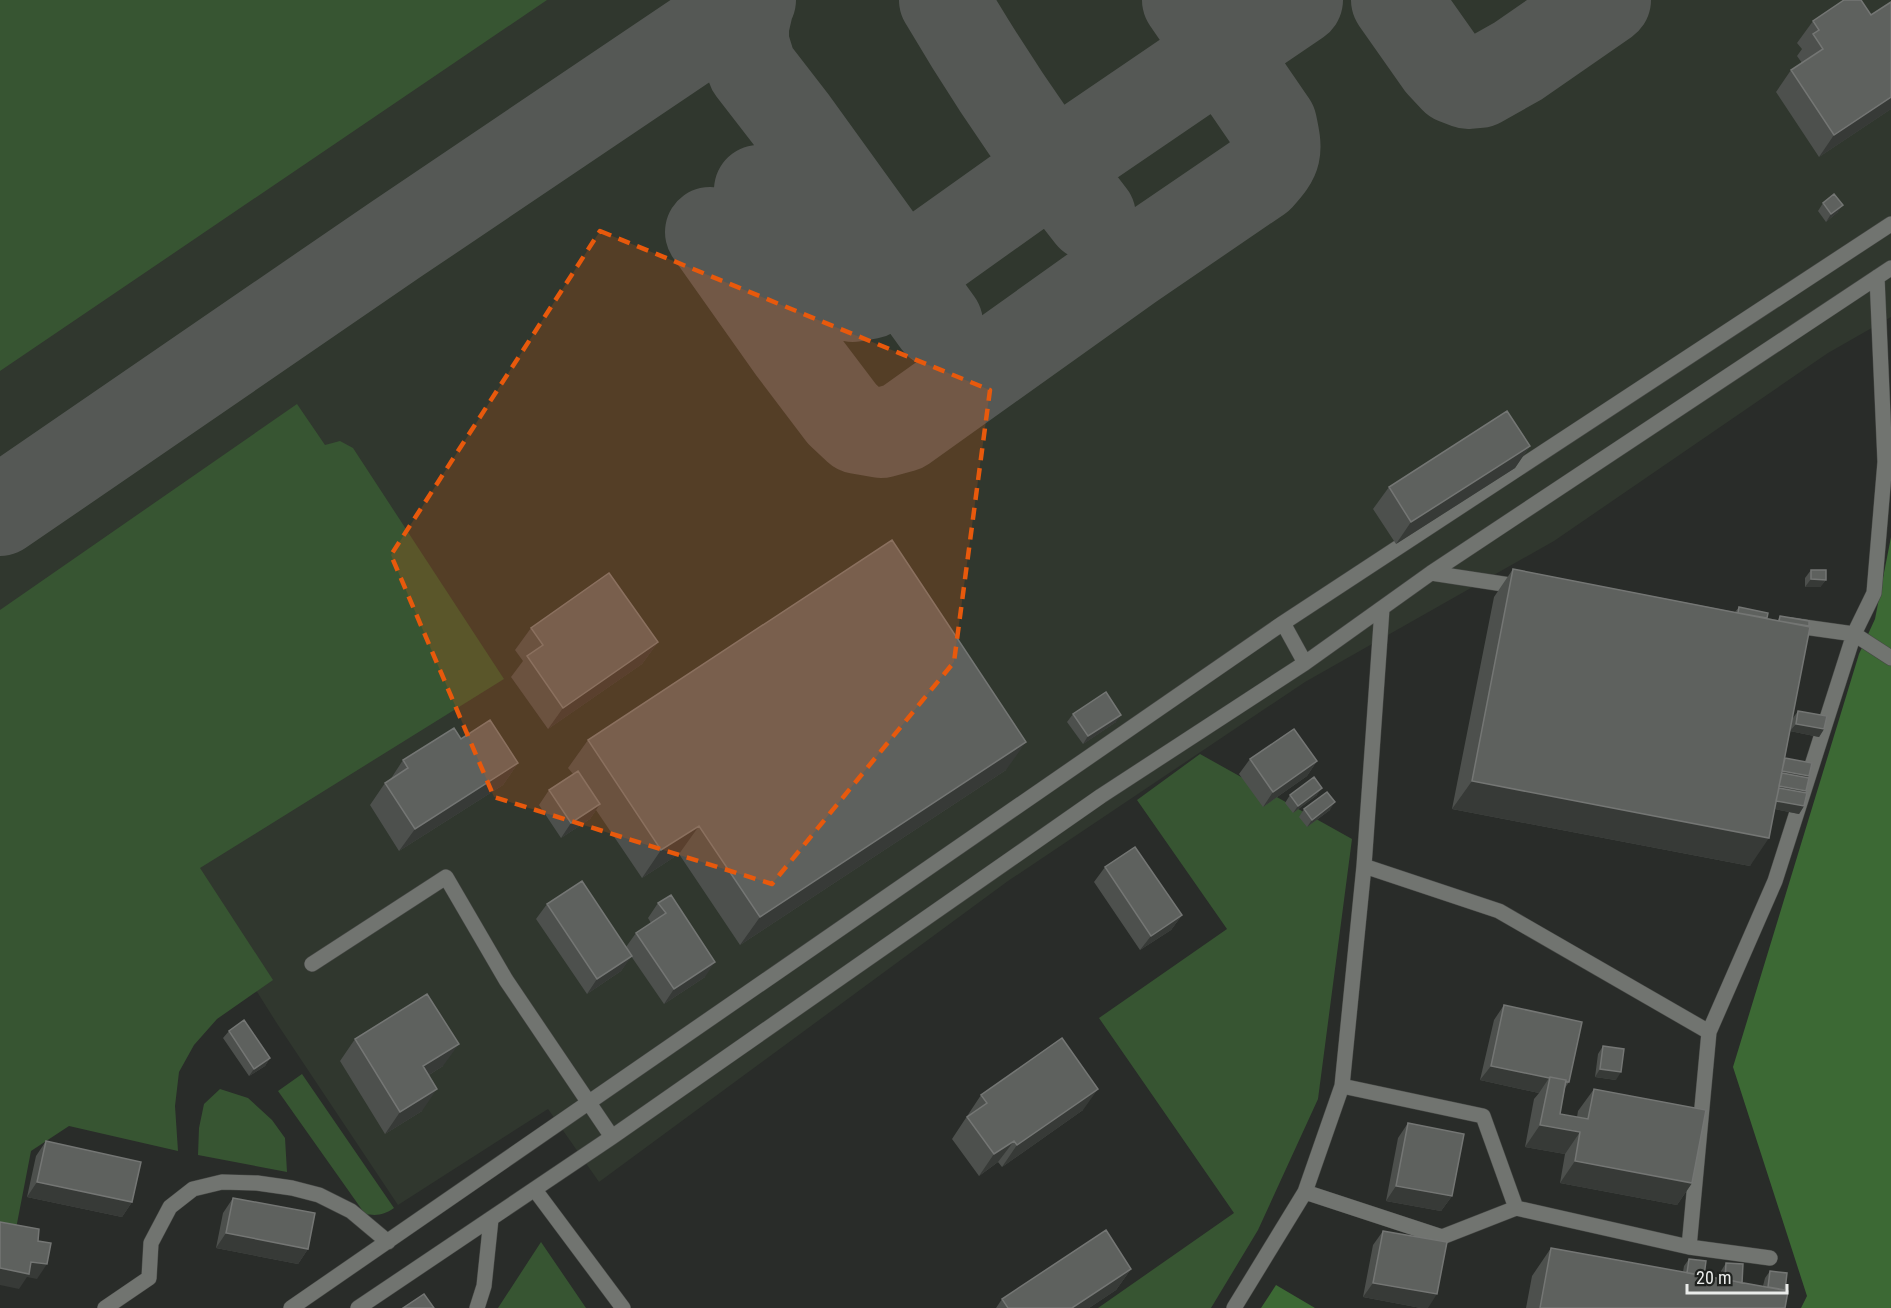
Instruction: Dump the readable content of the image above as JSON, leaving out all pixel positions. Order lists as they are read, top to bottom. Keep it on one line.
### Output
{"scale_bar":"20 m"}
